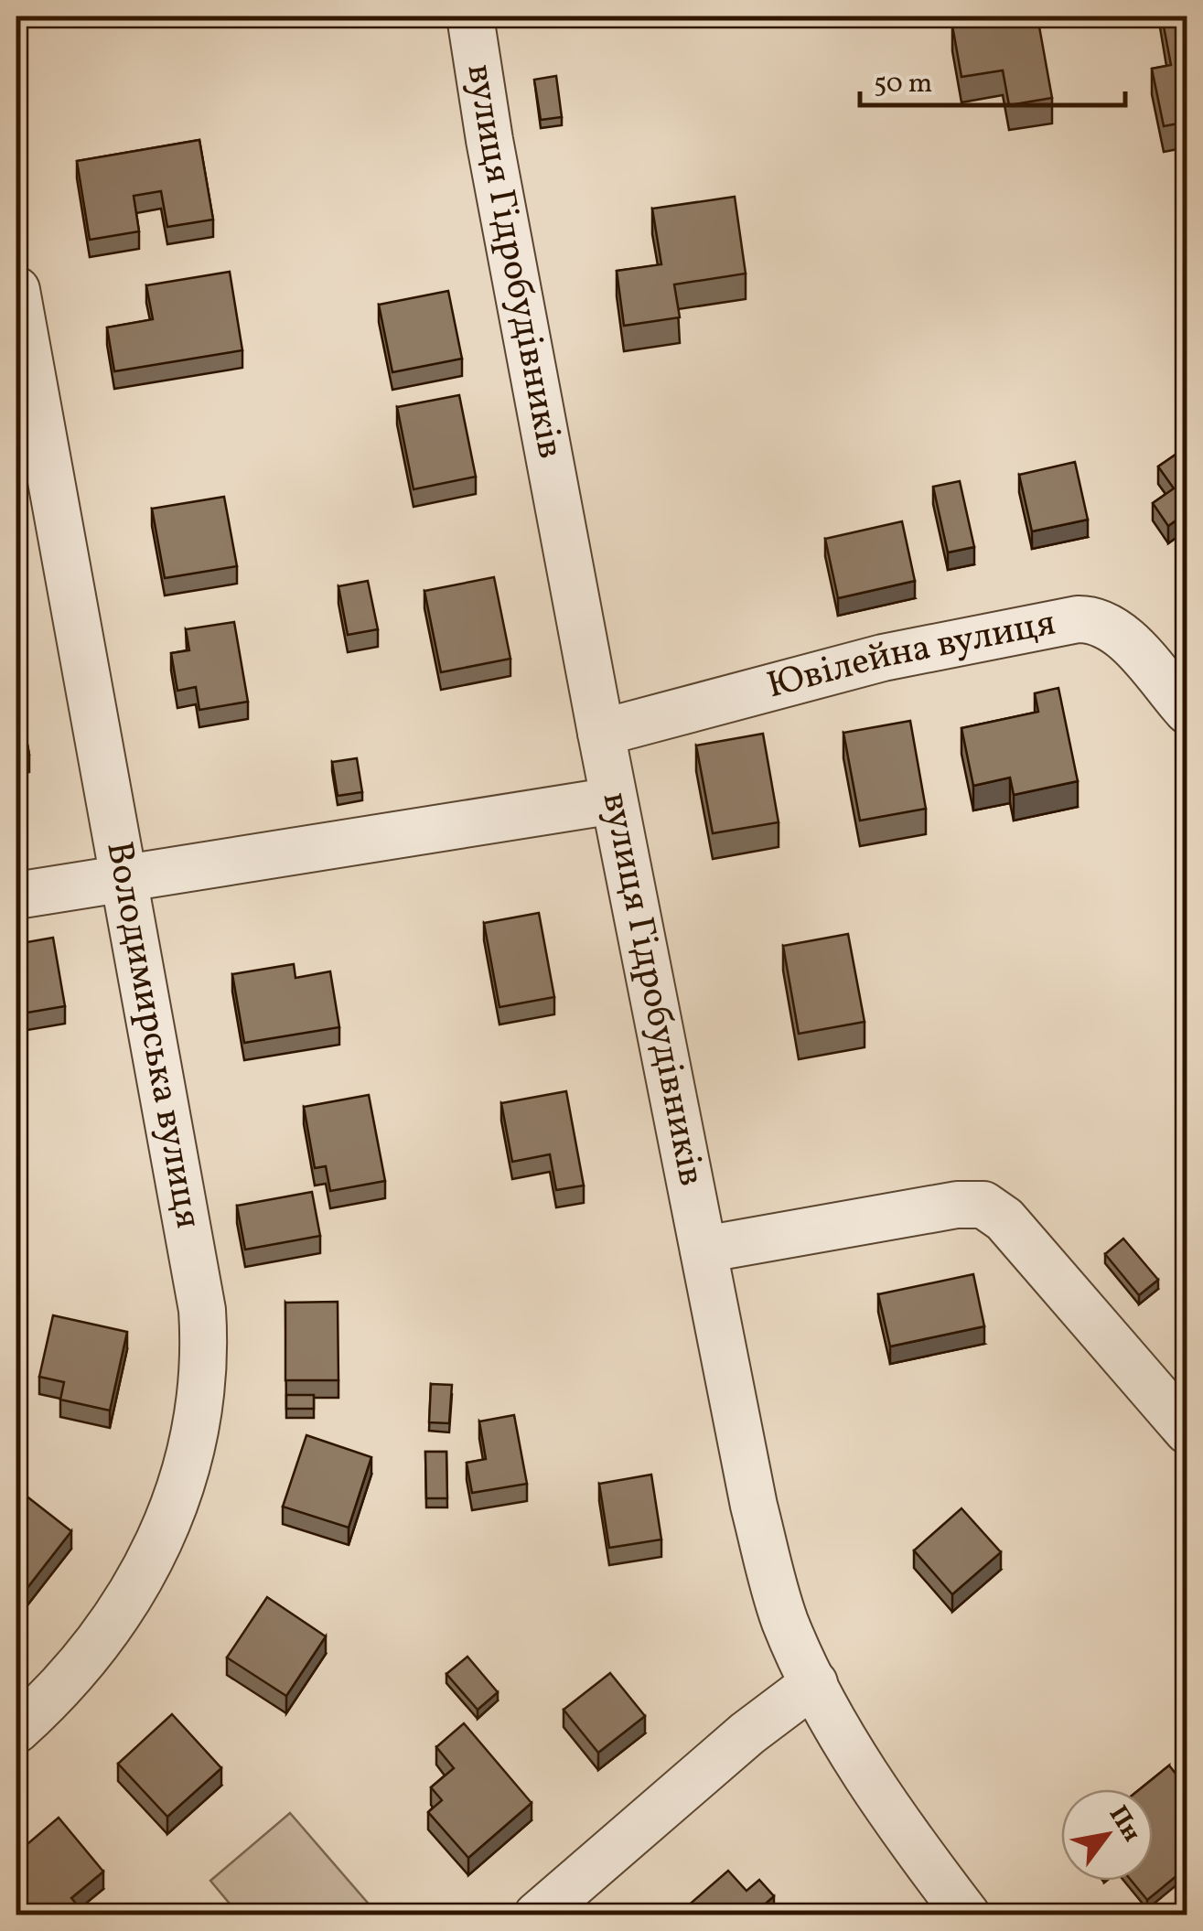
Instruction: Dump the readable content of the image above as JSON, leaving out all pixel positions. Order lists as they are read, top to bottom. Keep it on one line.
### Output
{"streets":{"street":["вулиця Гідробудівників","Ювілейна вулиця","Володимирська вулиця"]},"crossings":[["вулиця Гідробудівників","Ювілейна вулиця"]],"scale_bar":"50 m","north":"top right"}
